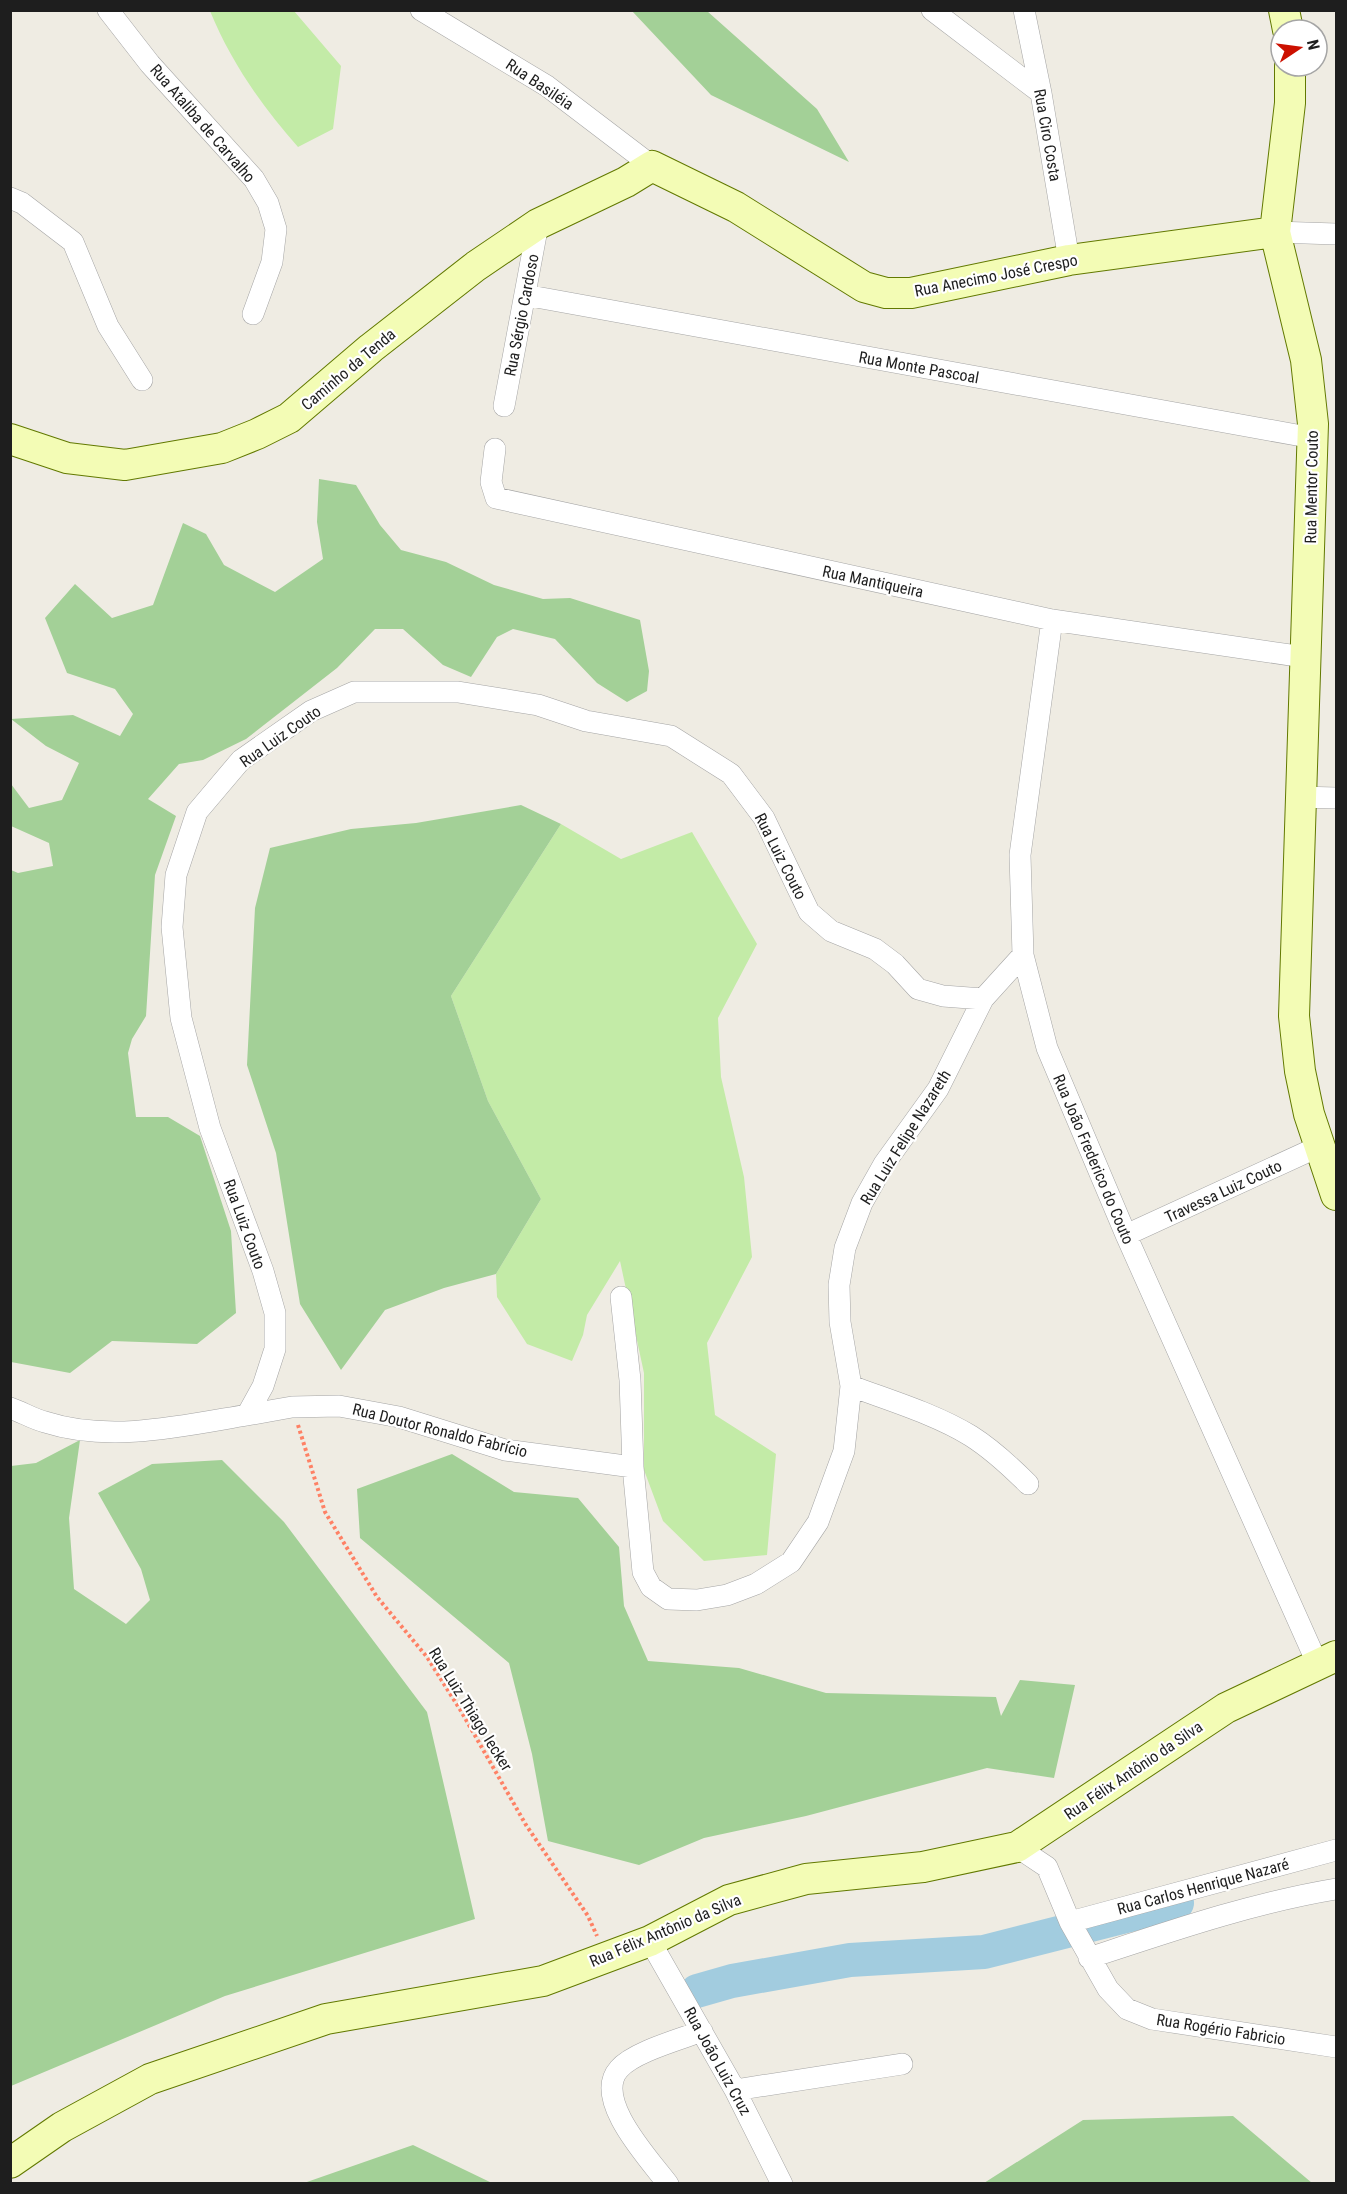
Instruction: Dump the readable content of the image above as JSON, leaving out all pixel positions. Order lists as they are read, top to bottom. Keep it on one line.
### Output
{"streets":{"street":["Rua Basiléia","Rua Ataliba de Carvalho","Rua Ciro Costa","Rua Anecimo José Crespo","Rua Sérgio Cardoso","Rua Monte Pascoal","Caminho da Tenda","Rua Mentor Couto","Rua Mantiqueira","Rua Luiz Couto","Rua Luiz Felipe Nazareth","Rua João Frederico do Couto","Travessa Luiz Couto","Rua Doutor Ronaldo Fabrício","Rua Félix Antônio da Silva","Rua Carlos Henrique Nazaré","Rua Rogério Fabricio","Rua João Luiz Cruz"],"path":["Rua Luiz Thiago Iecker"]},"crossings":[["Rua Basiléia","Rua Anecimo José Crespo"],["Rua Basiléia","Caminho da Tenda"],["Rua Ciro Costa","Rua Anecimo José Crespo"],["Rua Anecimo José Crespo","Caminho da Tenda"],["Rua Anecimo José Crespo","Rua Mentor Couto"],["Rua Sérgio Cardoso","Rua Monte Pascoal"],["Rua Sérgio Cardoso","Caminho da Tenda"],["Rua Monte Pascoal","Rua Mentor Couto"],["Rua Mentor Couto","Rua Mantiqueira"],["Rua Mentor Couto","Travessa Luiz Couto"],["Rua Mantiqueira","Rua João Frederico do Couto"],["Rua Luiz Couto","Rua Luiz Felipe Nazareth"],["Rua Luiz Couto","Rua Doutor Ronaldo Fabrício"],["Rua Luiz Felipe Nazareth","Rua João Frederico do Couto"],["Rua Luiz Felipe Nazareth","Rua Doutor Ronaldo Fabrício"],["Rua João Frederico do Couto","Travessa Luiz Couto"],["Rua João Frederico do Couto","Rua Félix Antônio da Silva"],["Rua Doutor Ronaldo Fabrício","Rua Luiz Thiago Iecker"],["Rua Luiz Thiago Iecker","Rua Félix Antônio da Silva"],["Rua Félix Antônio da Silva","Rua Rogério Fabricio"],["Rua Félix Antônio da Silva","Rua João Luiz Cruz"],["Rua Carlos Henrique Nazaré","Rua Rogério Fabricio"]],"north":"right"}
